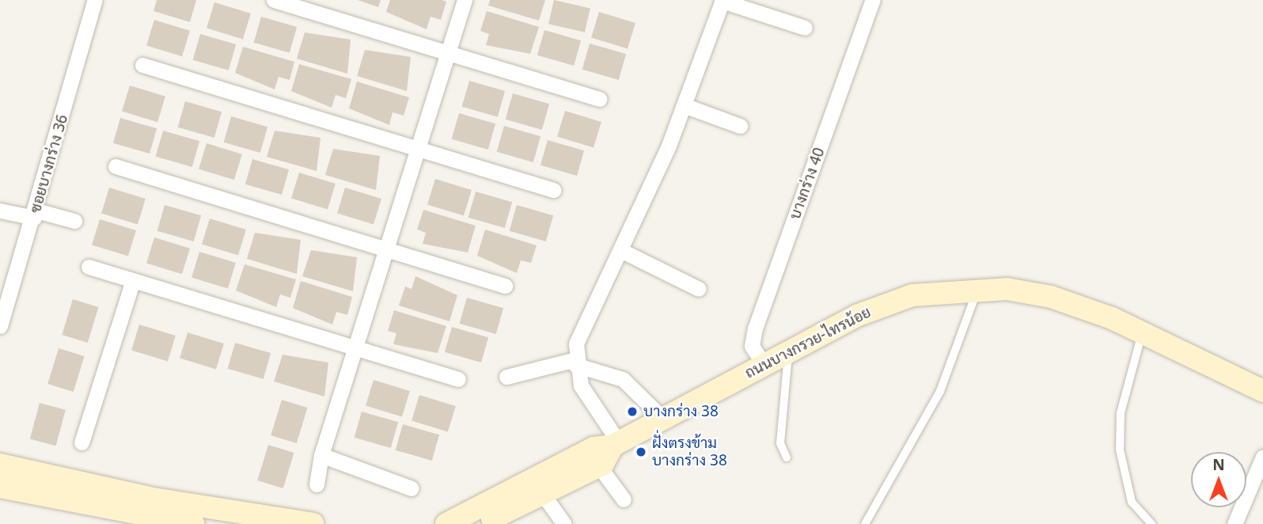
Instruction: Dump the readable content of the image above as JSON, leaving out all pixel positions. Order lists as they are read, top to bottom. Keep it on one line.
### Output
{"streets":{"main road":["ถนนบางกรวย-ไทรน้อย"],"street":["ซอยบางกร่าง 36","บางกร่าง 40"]},"crossings":[["บางกร่าง 40","ถนนบางกรวย-ไทรน้อย"]],"places":["บางกร่าง 38","ฝั่งตรงข้าม บางกร่าง 38"],"north":"top"}
